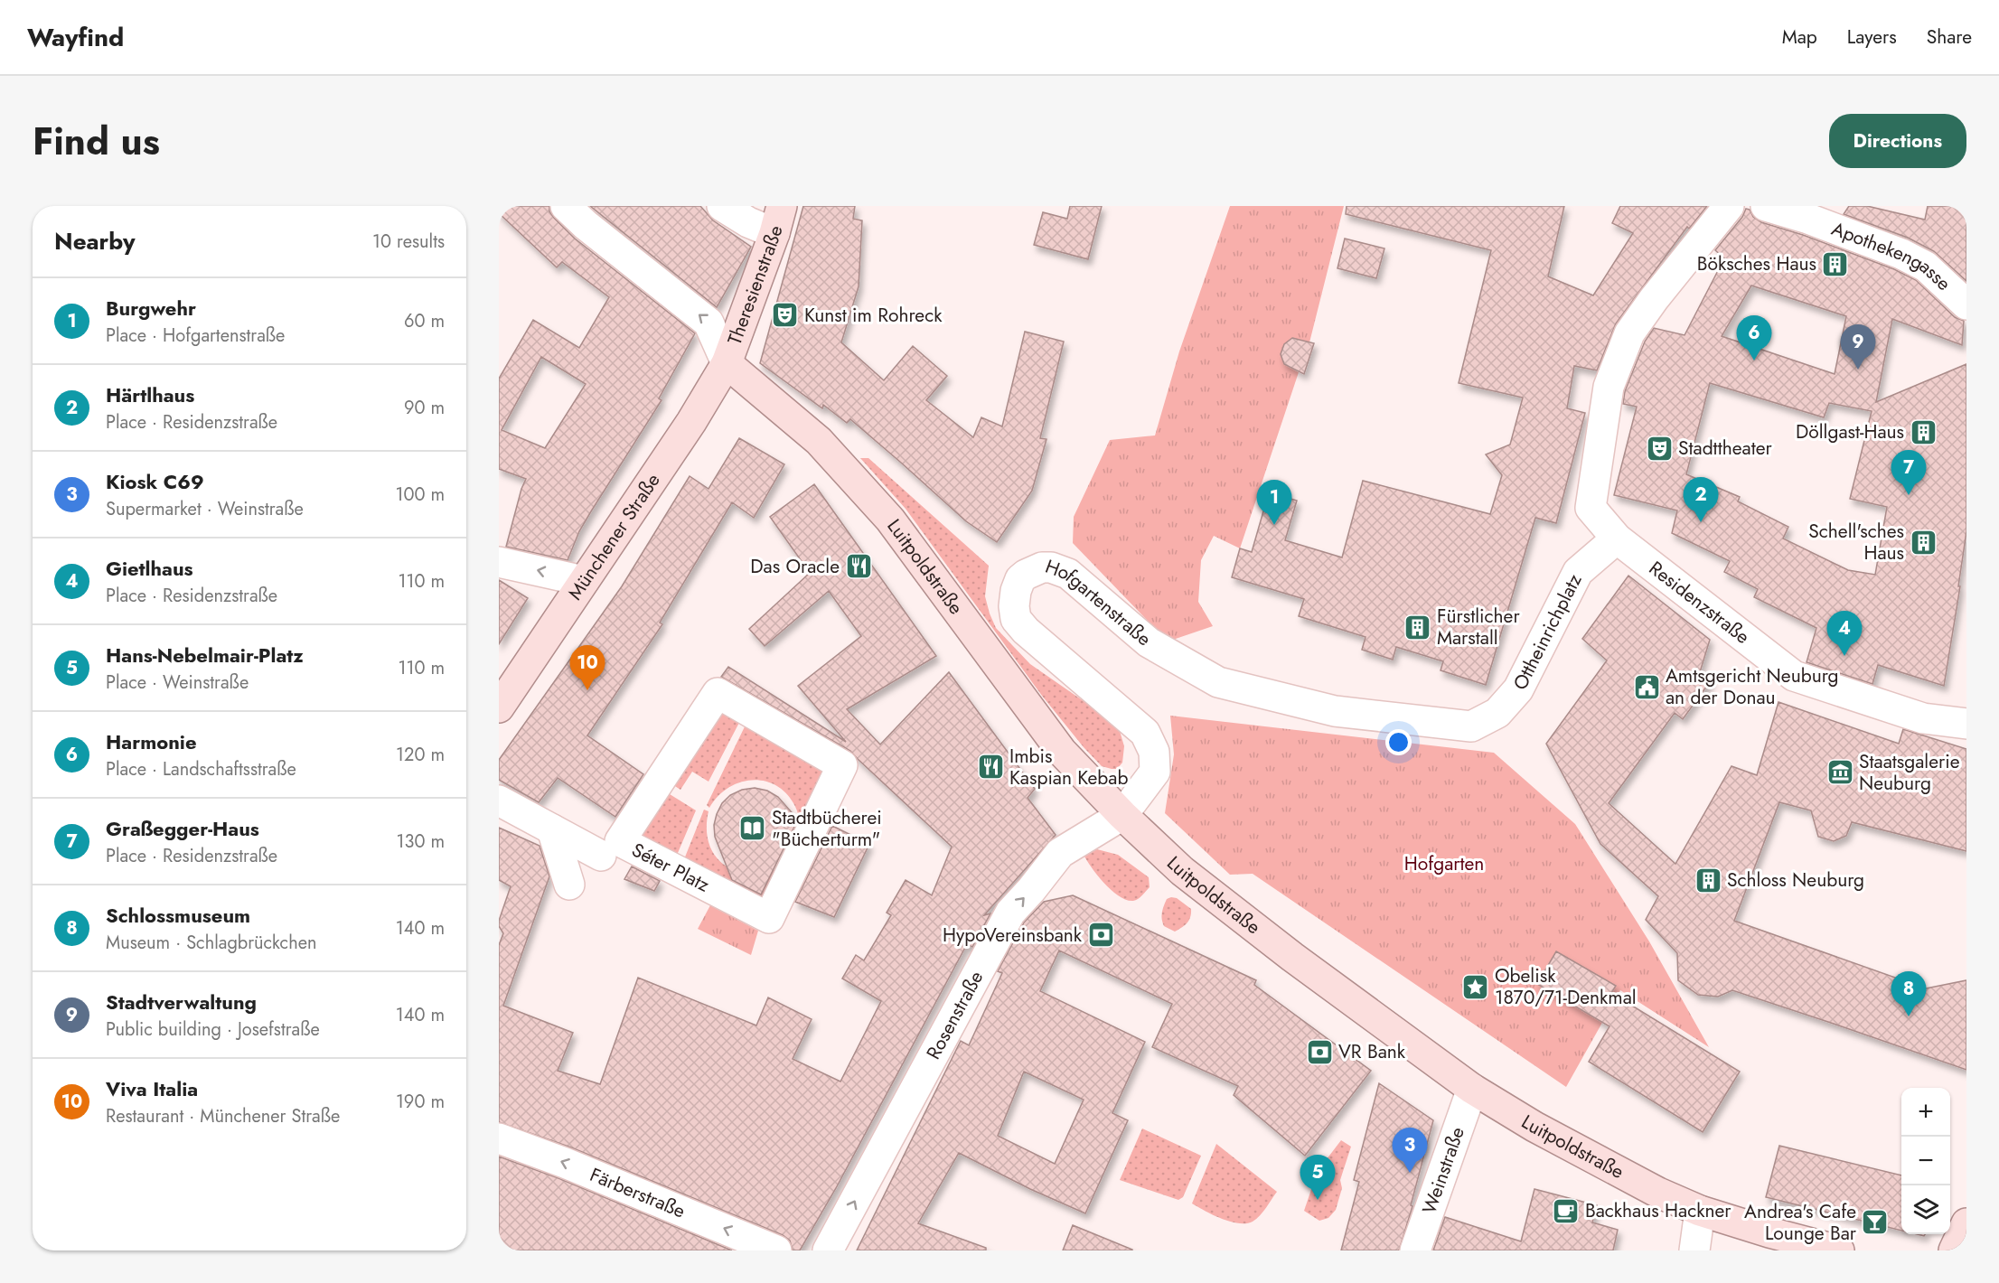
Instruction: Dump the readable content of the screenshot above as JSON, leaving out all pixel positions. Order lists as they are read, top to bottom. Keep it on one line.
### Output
{"streets":{"main road":["Theresienstraße","Münchener Straße","Luitpoldstraße"],"street":["Apothekengasse","Residenzstraße","Hofgartenstraße","Ottheinrichplatz","Séter Platz","Rosenstraße","Weinstraße","Färberstraße"]},"crossings":[["Theresienstraße","Münchener Straße"],["Theresienstraße","Luitpoldstraße"],["Münchener Straße","Luitpoldstraße"],["Luitpoldstraße","Hofgartenstraße"],["Luitpoldstraße","Rosenstraße"],["Luitpoldstraße","Weinstraße"],["Residenzstraße","Ottheinrichplatz"],["Hofgartenstraße","Ottheinrichplatz"],["Hofgartenstraße","Rosenstraße"]],"one_way":["Rosenstraße","Färberstraße"],"parks":["Hofgarten"],"places":{"building":["Böksches Haus","Döllgast-Haus","Schell'sches Haus","Fürstlicher Marstall","Schloss Neuburg"],"theatre":["Kunst im Rohreck","Stadttheater"],"restaurant":["Das Oracle","Imbis Kaspian Kebab"],"public building":["Amtsgericht Neuburg an der Donau"],"museum":["Staatsgalerie Neuburg"],"library":["Stadtbücherei \"Bücherturm\""],"bank":["HypoVereinsbank","VR Bank"],"place":["Obelisk 1870/71-Denkmal"],"cafe":["Backhaus Hackner"],"bar":["Andrea's Cafe Lounge Bar"]},"page":{"header":"Wayfind","nav":["Map","Layers","Share"],"title":"Find us","buttons":"Directions","heading":["Nearby","10 results"],"list":[{"mark":"1","name":"Burgwehr","note":"Place · Hofgartenstraße","value":"60 m"},{"mark":"2","name":"Härtlhaus","note":"Place · Residenzstraße","value":"90 m"},{"mark":"3","name":"Kiosk C69","note":"Supermarket · Weinstraße","value":"100 m"},{"mark":"4","name":"Gietlhaus","note":"Place · Residenzstraße","value":"110 m"},{"mark":"5","name":"Hans-Nebelmair-Platz","note":"Place · Weinstraße","value":"110 m"},{"mark":"6","name":"Harmonie","note":"Place · Landschaftsstraße","value":"120 m"},{"mark":"7","name":"Graßegger-Haus","note":"Place · Residenzstraße","value":"130 m"},{"mark":"8","name":"Schlossmuseum","note":"Museum · Schlagbrückchen","value":"140 m"},{"mark":"9","name":"Stadtverwaltung","note":"Public building · Josefstraße","value":"140 m"},{"mark":"10","name":"Viva Italia","note":"Restaurant · Münchener Straße","value":"190 m"}],"pins":["6","9","7","2","1","4","10","8","3","5"],"map_buttons":["+","−"]}}
